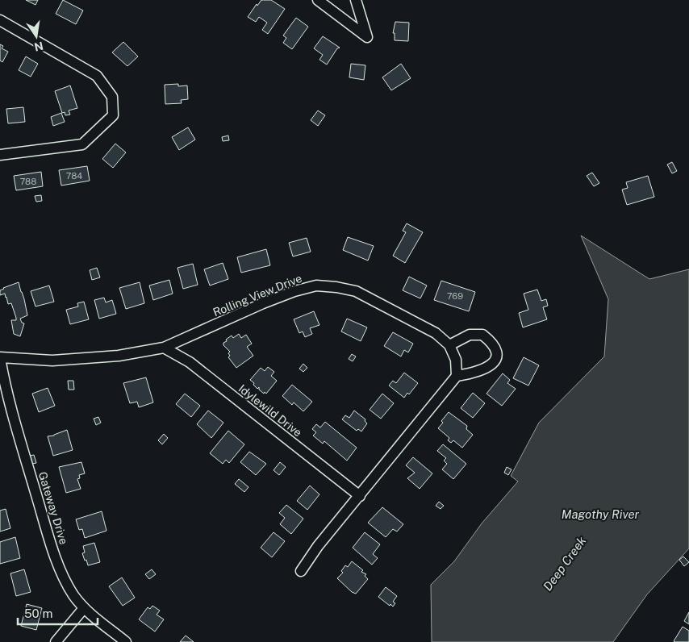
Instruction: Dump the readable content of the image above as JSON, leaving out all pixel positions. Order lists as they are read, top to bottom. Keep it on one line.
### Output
{"streets":{"street":["Rolling View Drive","Idylewild Drive","Gateway Drive"]},"crossings":[["Rolling View Drive","Idylewild Drive"],["Rolling View Drive","Gateway Drive"]],"water":["Magothy River","Deep Creek"],"house_numbers":["784","788","769"],"scale_bar":"50 m","north":"bottom"}
